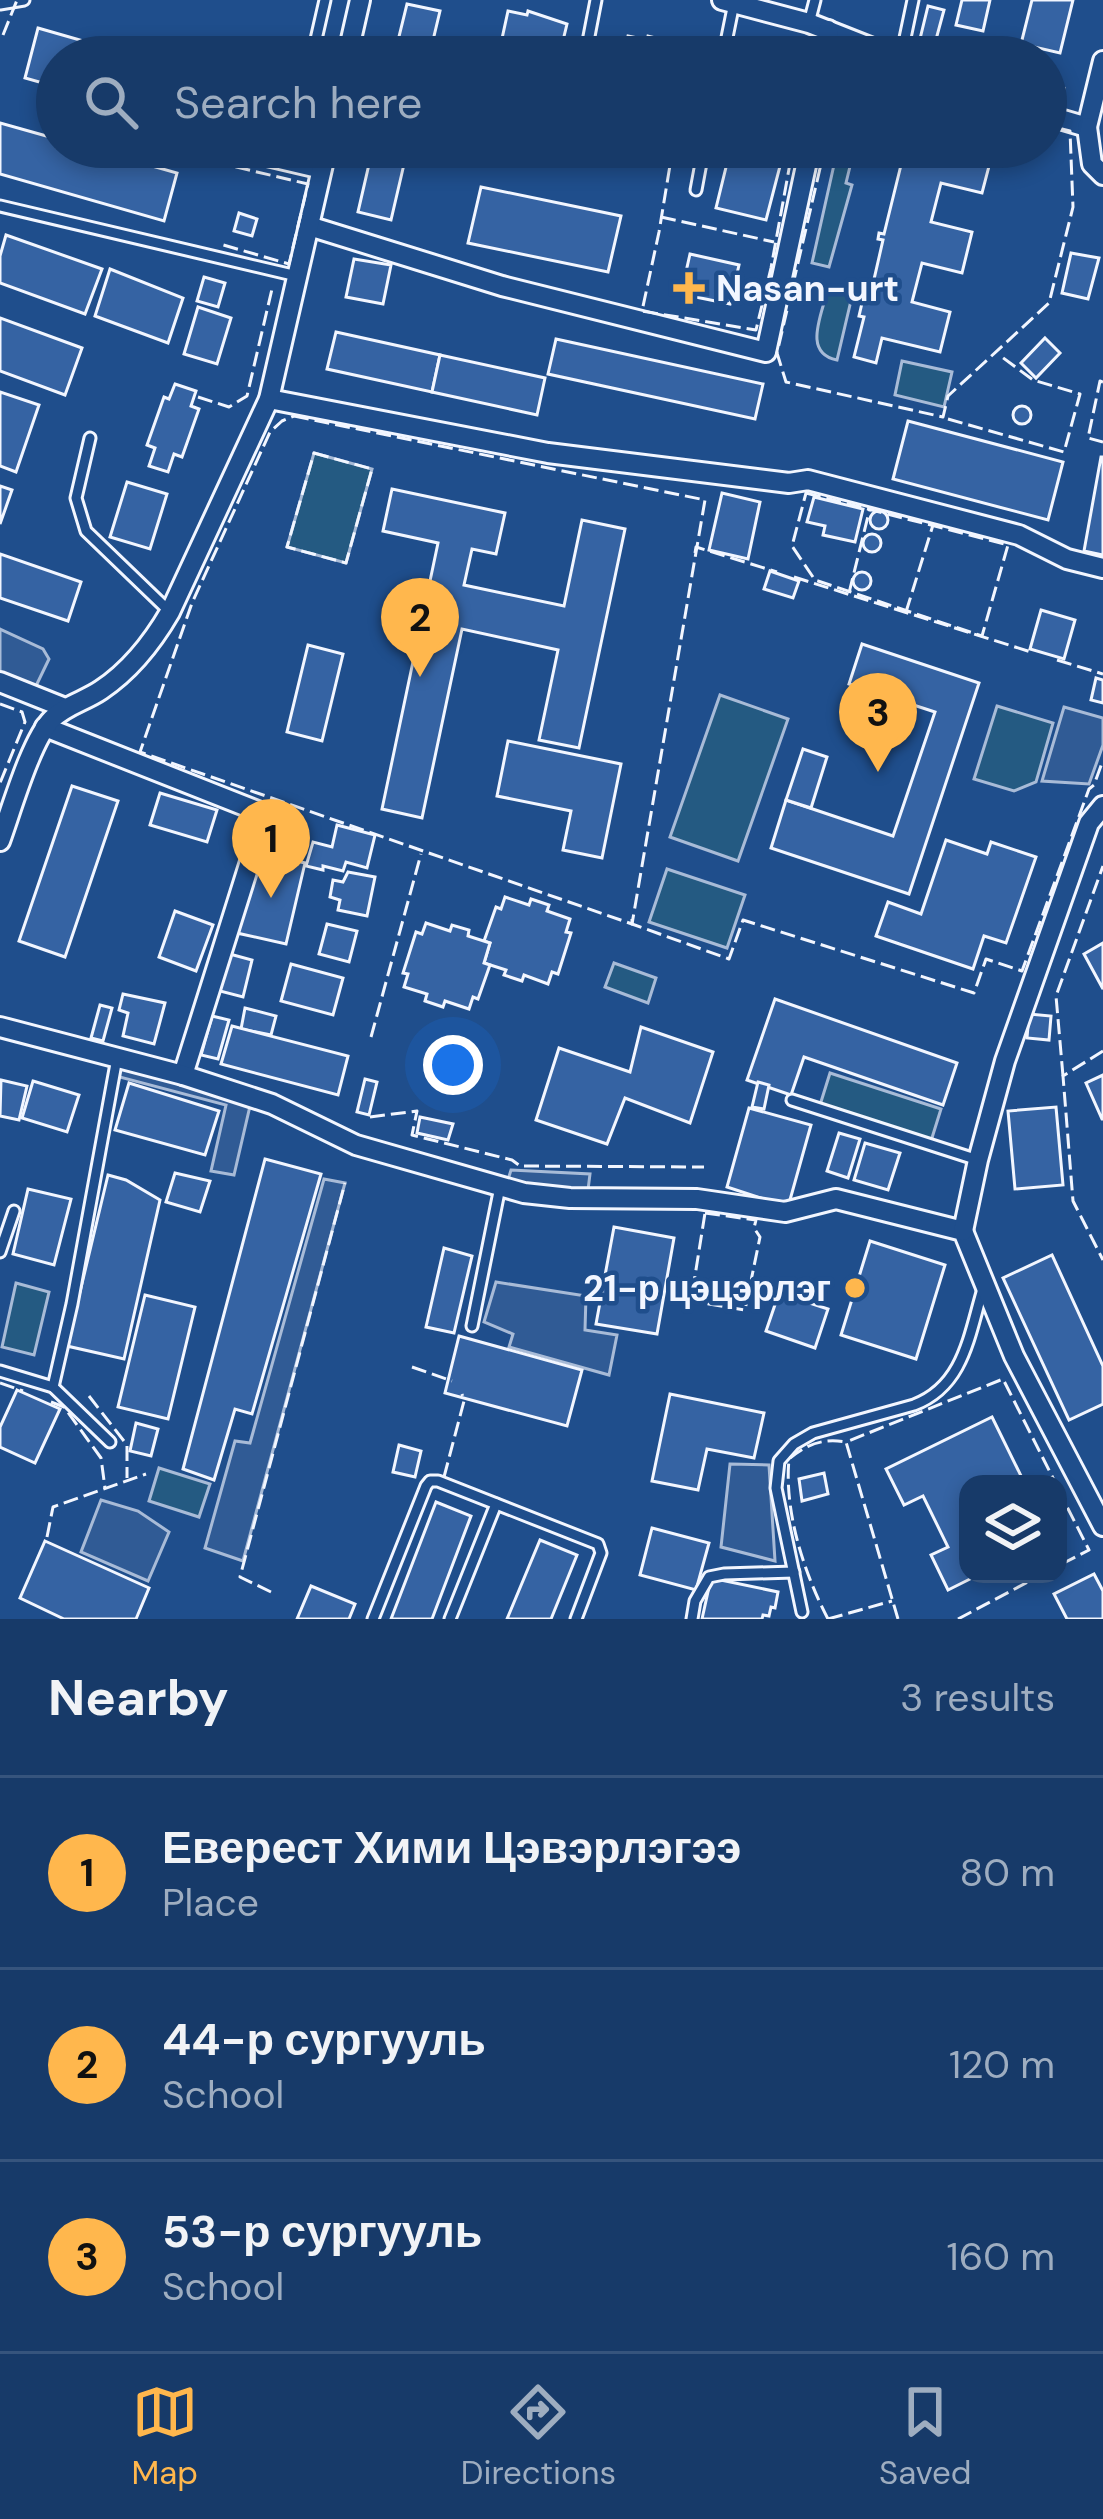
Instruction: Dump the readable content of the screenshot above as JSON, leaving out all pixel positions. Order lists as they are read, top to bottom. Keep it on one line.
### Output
{"places":{"health":["Nasan-urt"],"other":["21-р цэцэрлэг"]},"page":{"search":"Search here","pins":["2","3","1"],"heading":["Nearby","3 results"],"list":[{"mark":"1","name":"Еверест Хими Цэвэрлэгээ","note":"Place","value":"80 m"},{"mark":"2","name":"44-р сургууль","note":"School","value":"120 m"},{"mark":"3","name":"53-р сургууль","note":"School","value":"160 m"}],"nav":["Map","Directions","Saved"]}}
